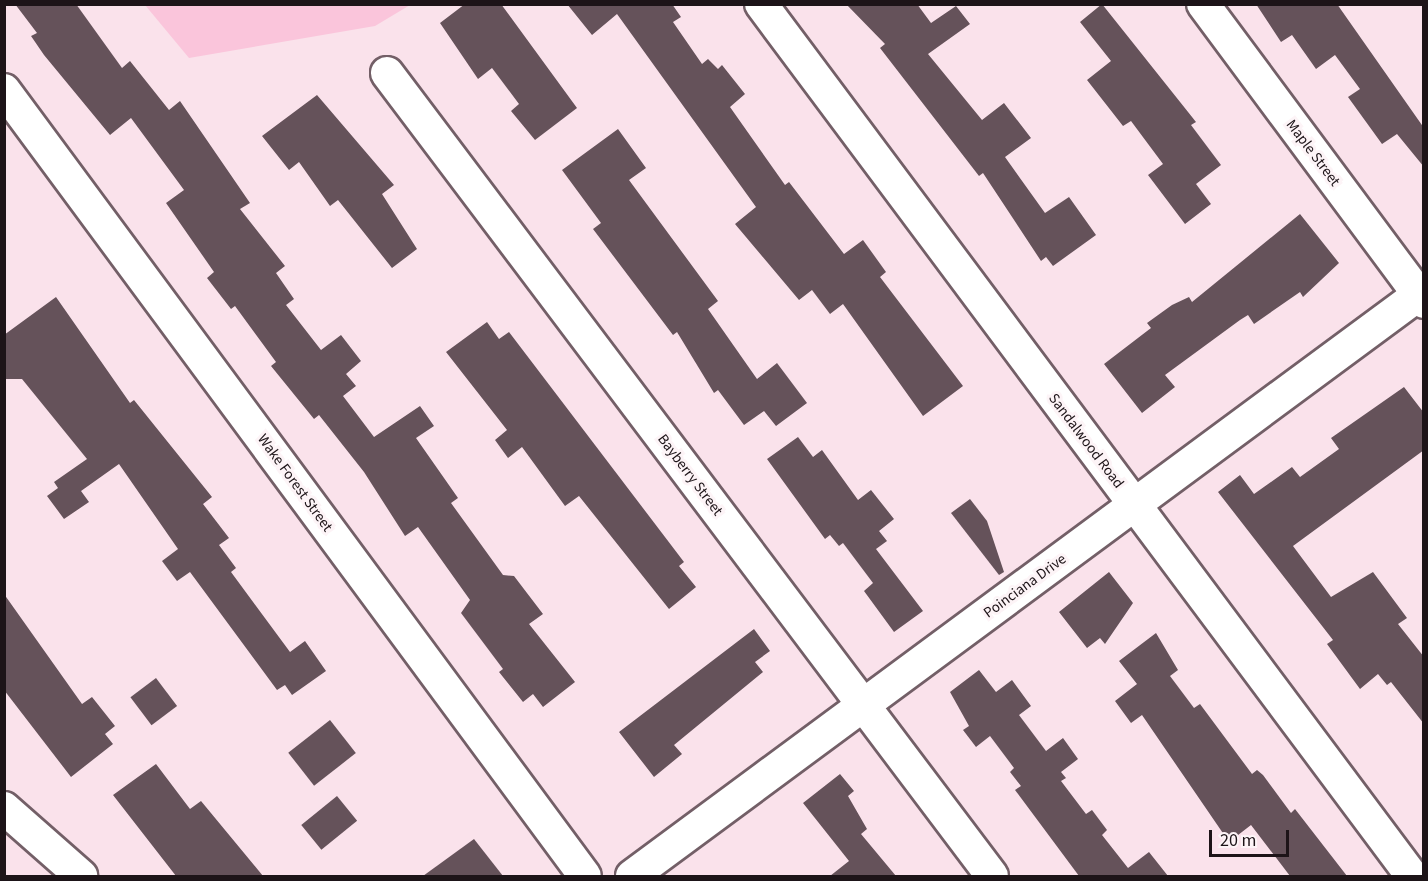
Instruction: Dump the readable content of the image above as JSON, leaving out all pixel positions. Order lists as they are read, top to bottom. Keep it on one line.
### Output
{"streets":{"street":["Maple Street","Sandalwood Road","Bayberry Street","Wake Forest Street","Poinciana Drive"]},"crossings":[["Maple Street","Poinciana Drive"],["Sandalwood Road","Poinciana Drive"],["Bayberry Street","Poinciana Drive"]],"scale_bar":"20 m"}
